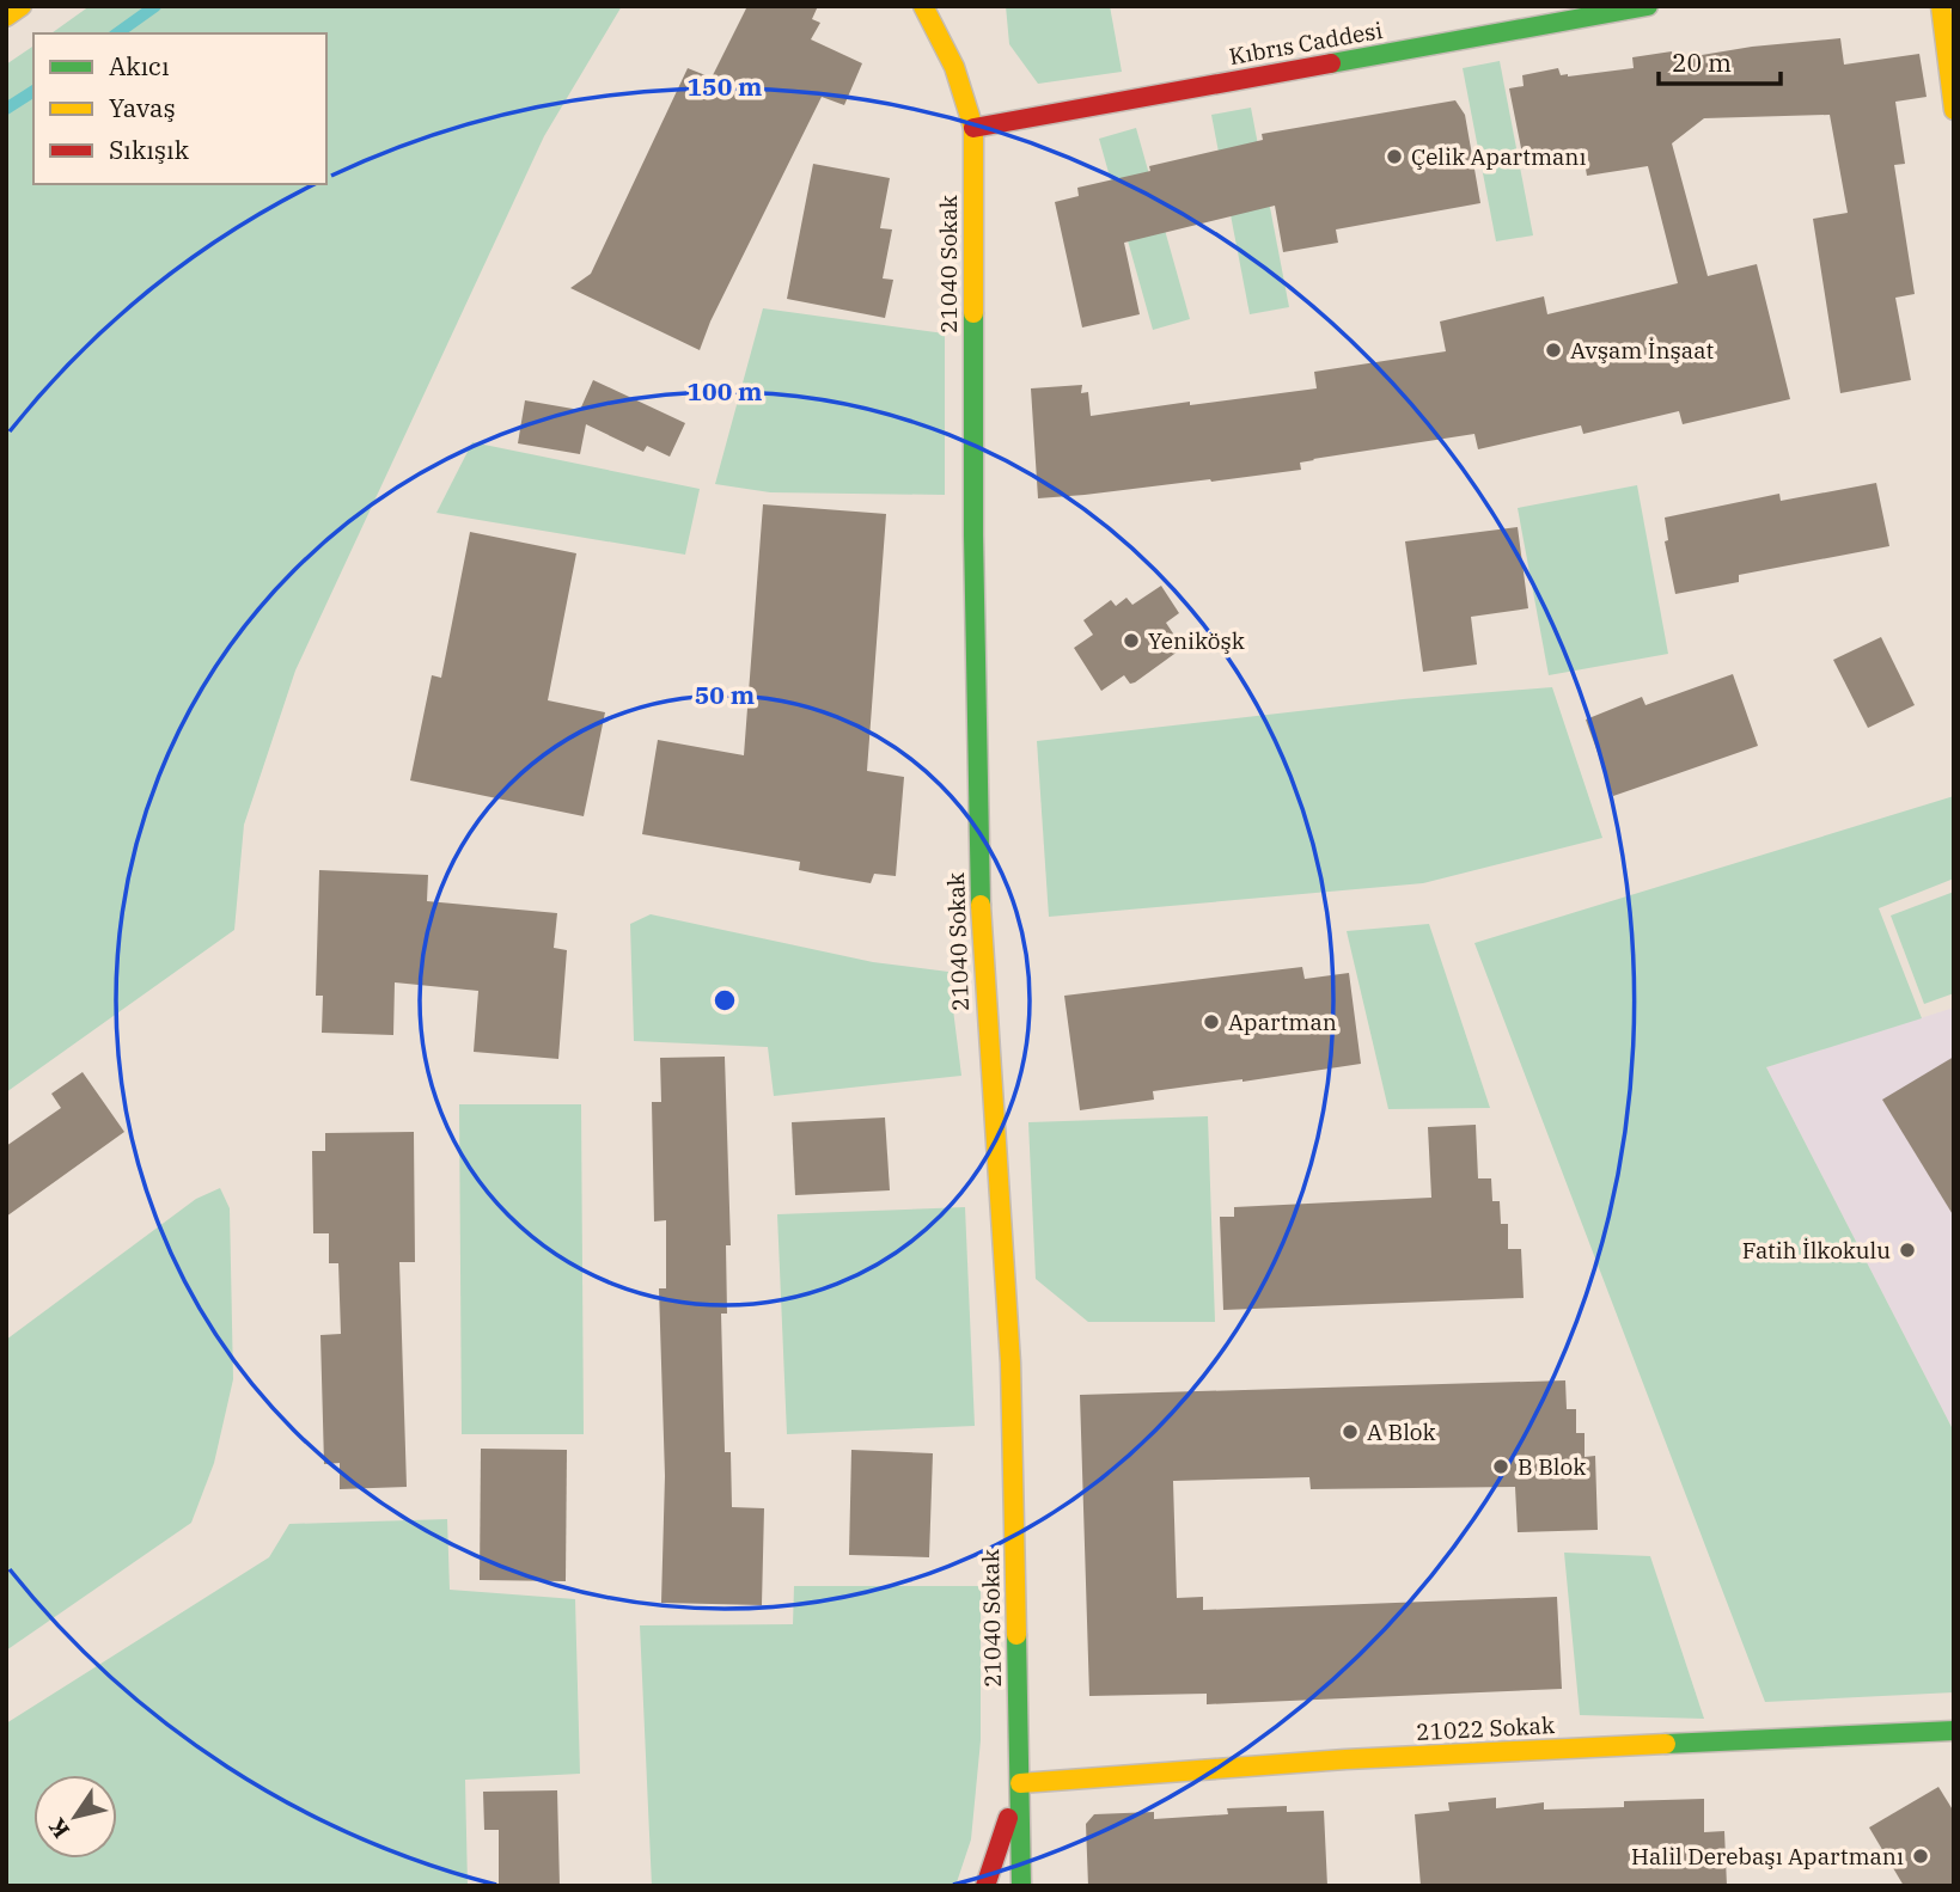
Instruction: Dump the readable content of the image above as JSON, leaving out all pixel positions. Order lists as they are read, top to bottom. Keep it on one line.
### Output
{"streets":{"main road":["Kıbrıs Caddesi","21040 Sokak","21022 Sokak"]},"crossings":[["Kıbrıs Caddesi","21040 Sokak"],["21040 Sokak","21022 Sokak"]],"places":["Çelik Apartmanı","Avşam İnşaat","Yeniköşk","Apartman","Fatih İlkokulu","A Blok","B Blok","Halil Derebaşı Apartmanı"],"legend":["Akıcı","Yavaş","Sıkışık"],"scale_bar":"20 m","north":"bottom left","rings":["150 m","100 m","50 m"]}
